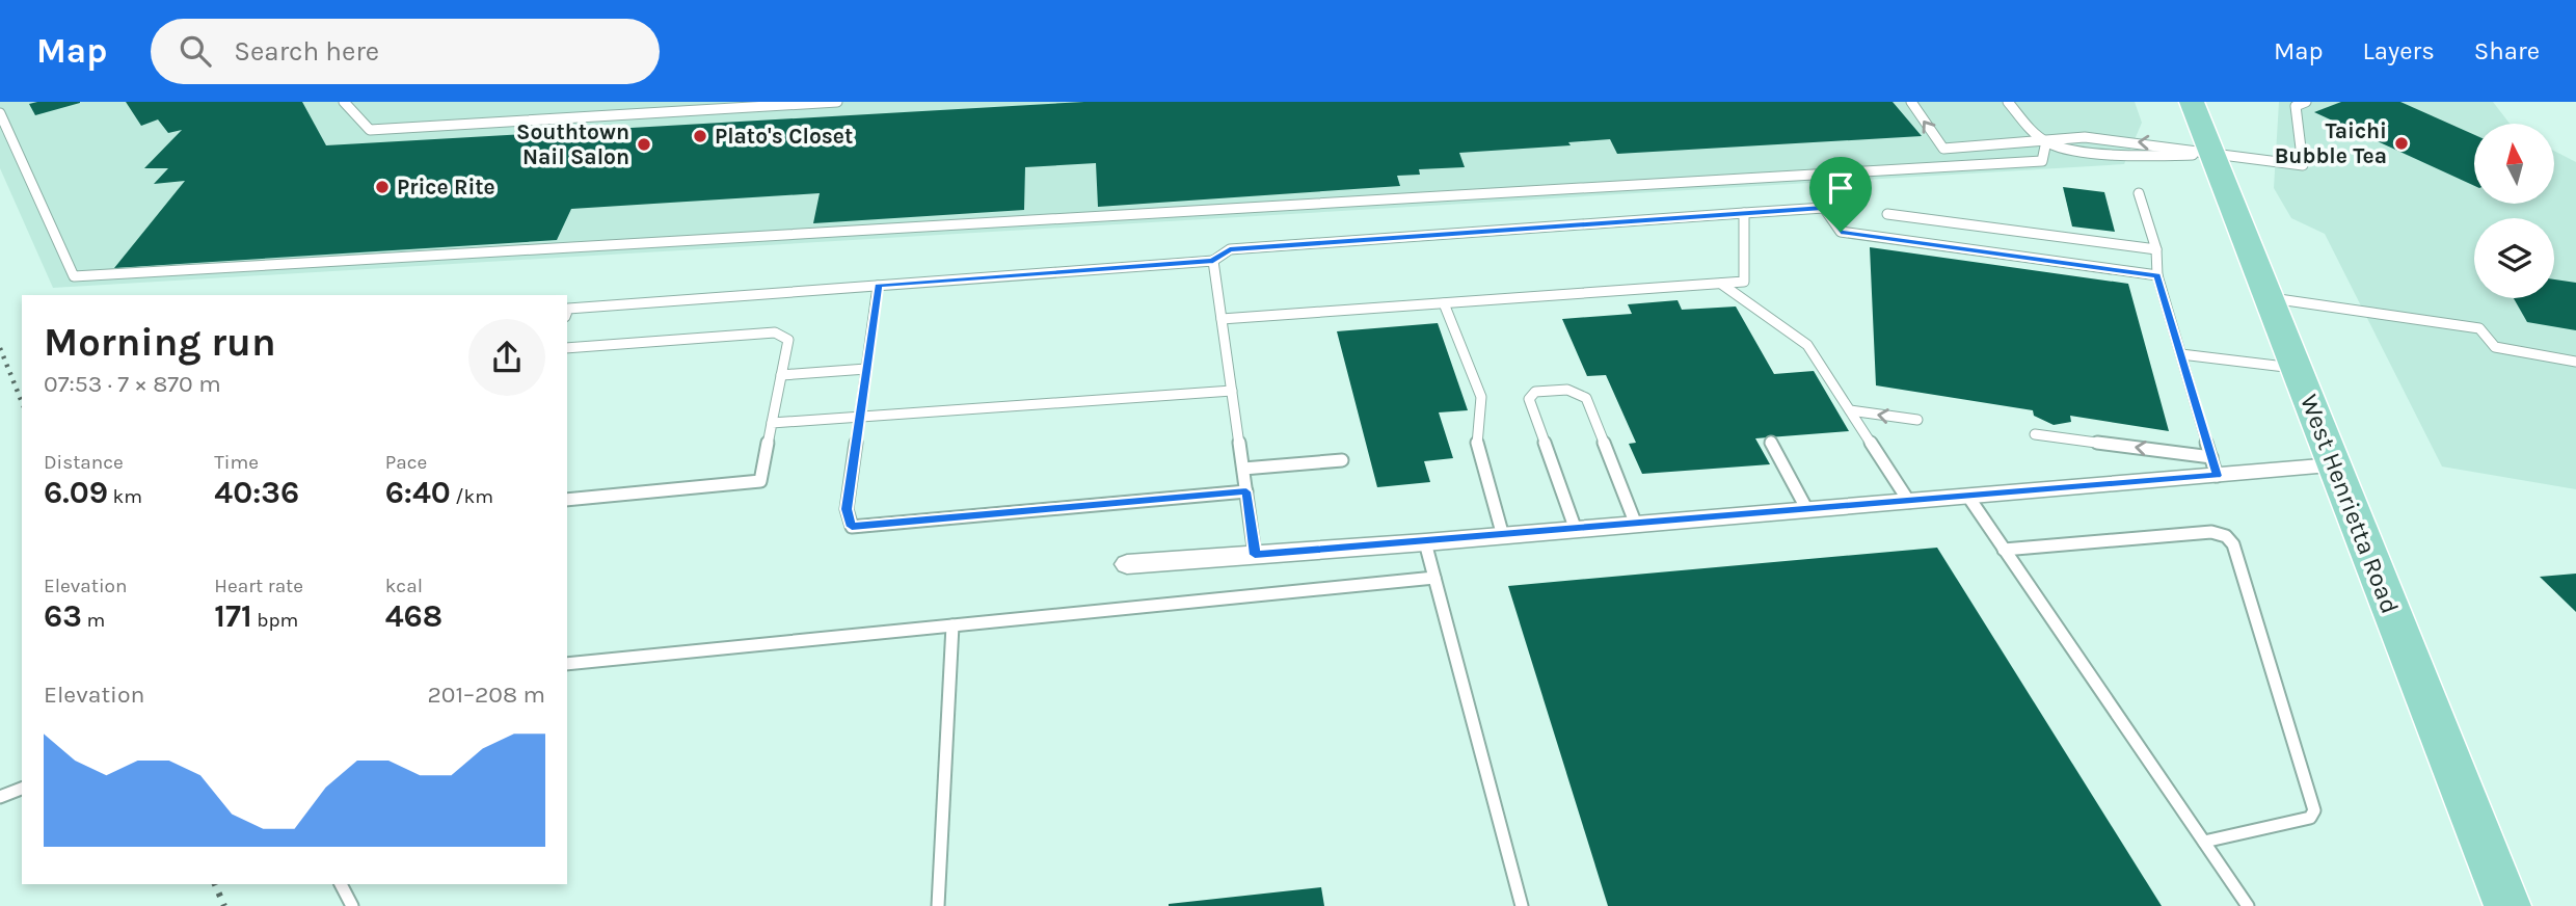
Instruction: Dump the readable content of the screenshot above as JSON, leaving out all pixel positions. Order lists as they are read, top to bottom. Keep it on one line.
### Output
{"streets":{"main road":["West Henrietta Road"]},"places":["Plato's Closet","Taichi Bubble Tea","Southtown Nail Salon","Price Rite"],"north":"top","page":{"header":"Map","search":"Search here","nav":["Map","Layers","Share"],"heading":["Morning run","07:53 · 7 × 870 m"],"stats":[["Distance","6.09 km"],["Time","40:36"],["Pace","6:40 /km"],["Elevation","63 m"],["Heart rate","171 bpm"],["kcal","468"]],"chart":["Elevation","201–208 m"]}}
